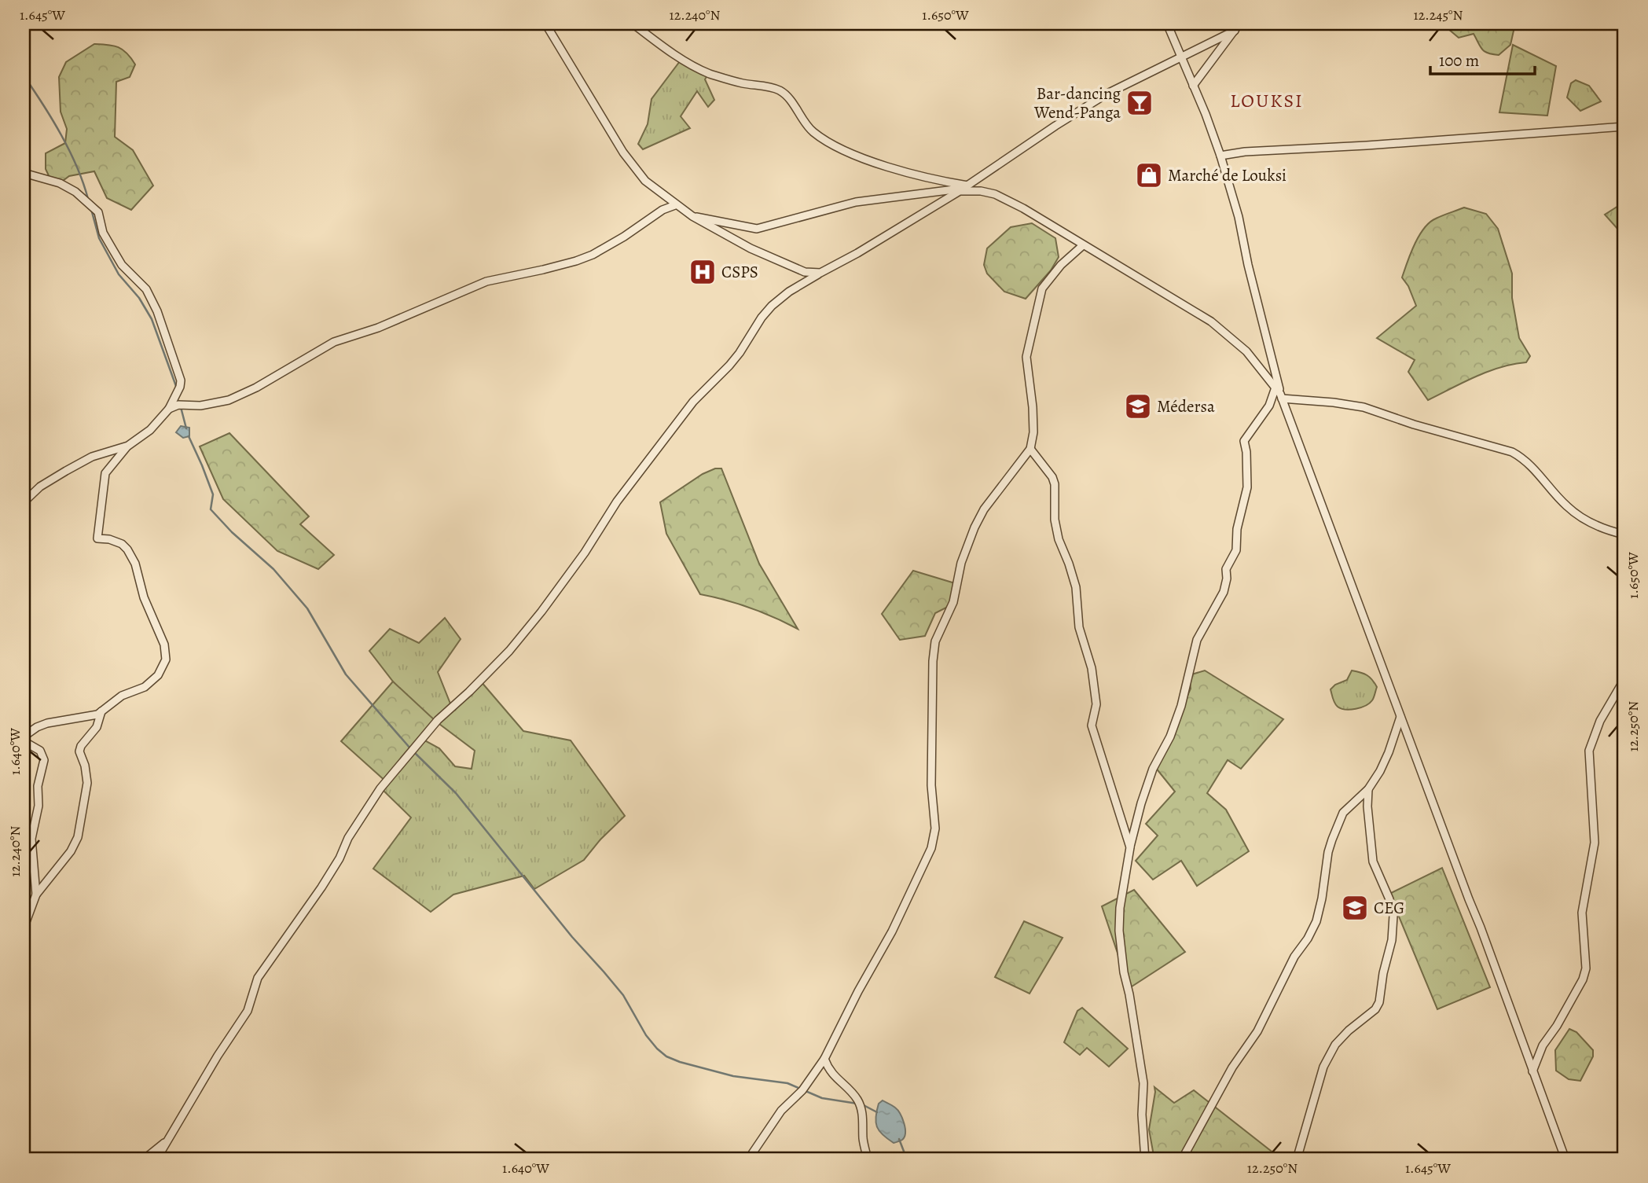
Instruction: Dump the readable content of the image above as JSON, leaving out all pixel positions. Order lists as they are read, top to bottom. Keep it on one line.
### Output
{"districts":["LOUKSI"],"places":{"bar":["Bar-dancing Wend-Panga"],"shop":["Marché de Louksi"],"hospital":["CSPS"],"school or university":["Médersa","CEG"]},"scale_bar":"100 m","coordinates":["1.645°W","12.240°N","1.650°W","12.245°N","12.250°N","1.640°W"]}
